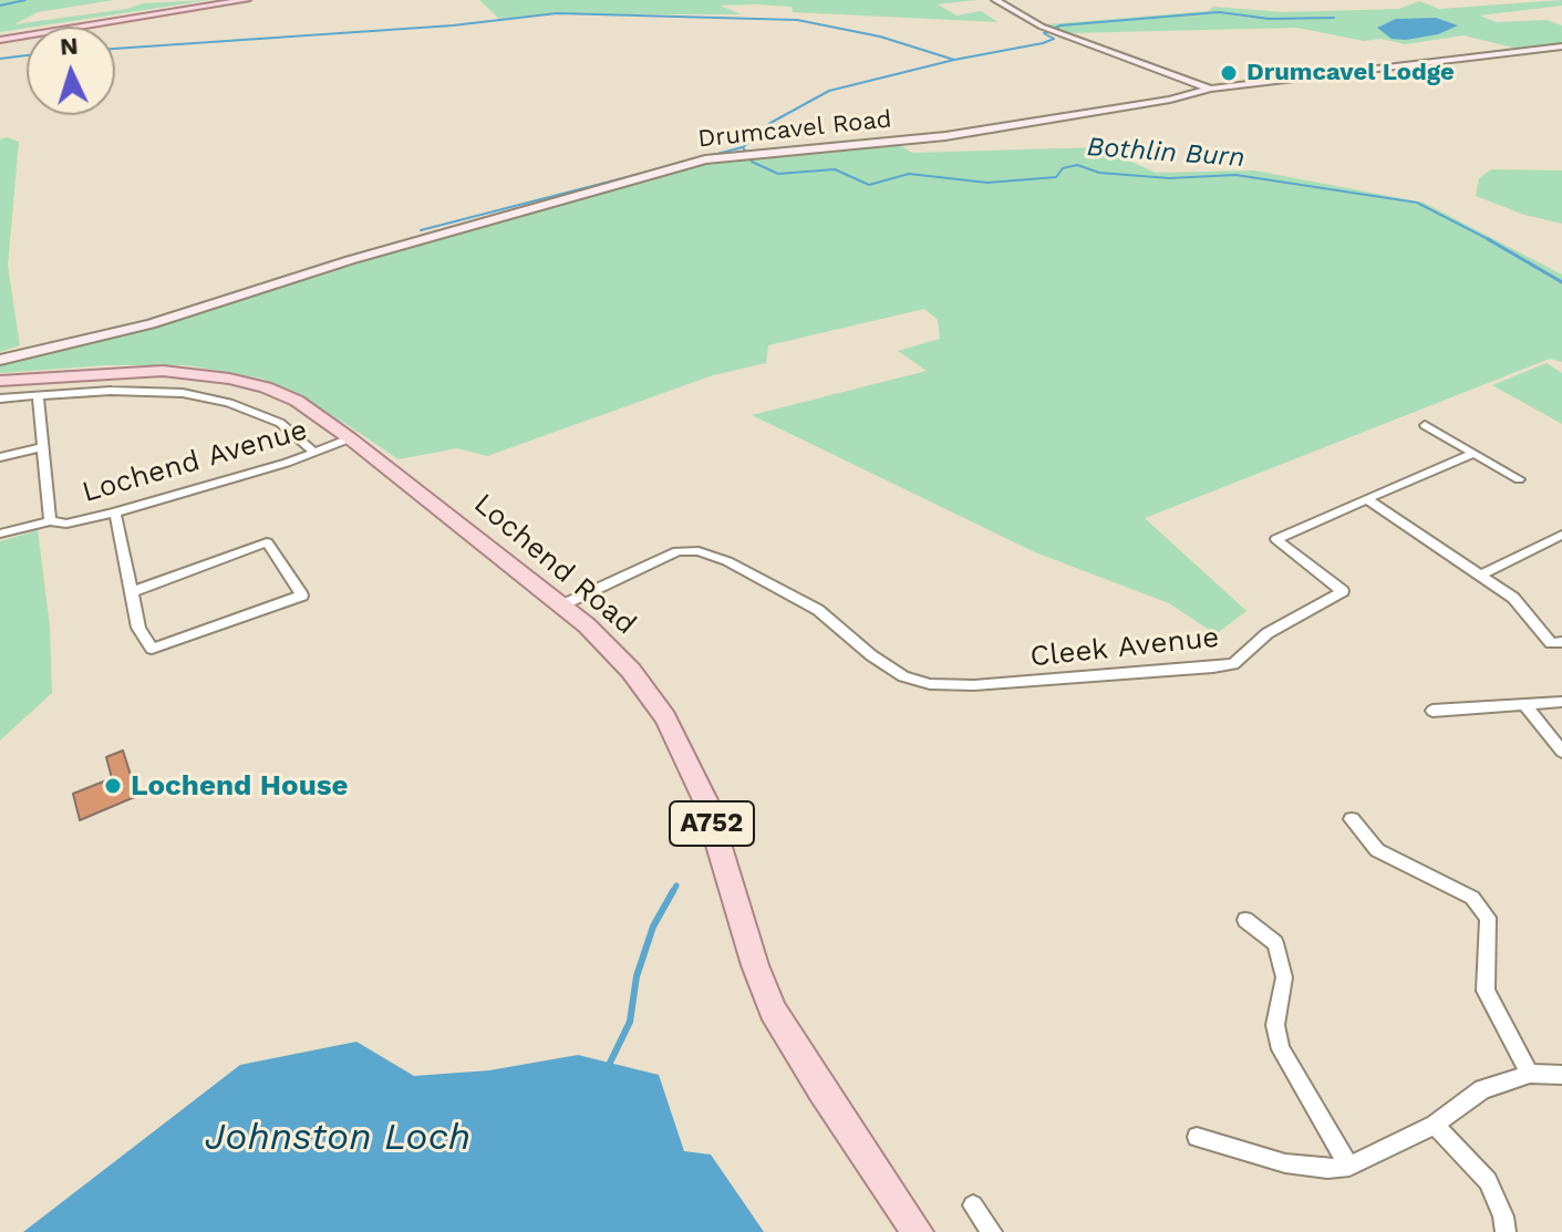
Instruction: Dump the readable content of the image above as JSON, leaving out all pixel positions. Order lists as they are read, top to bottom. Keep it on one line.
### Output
{"streets":{"main road":["Lochend Road","A752"],"street":["Drumcavel Road","Lochend Avenue","Cleek Avenue"]},"crossings":[["Lochend Avenue","Lochend Road"],["Lochend Road","Cleek Avenue"]],"water":["Bothlin Burn","Johnston Loch"],"places":["Drumcavel Lodge","Lochend House"],"north":"top"}
